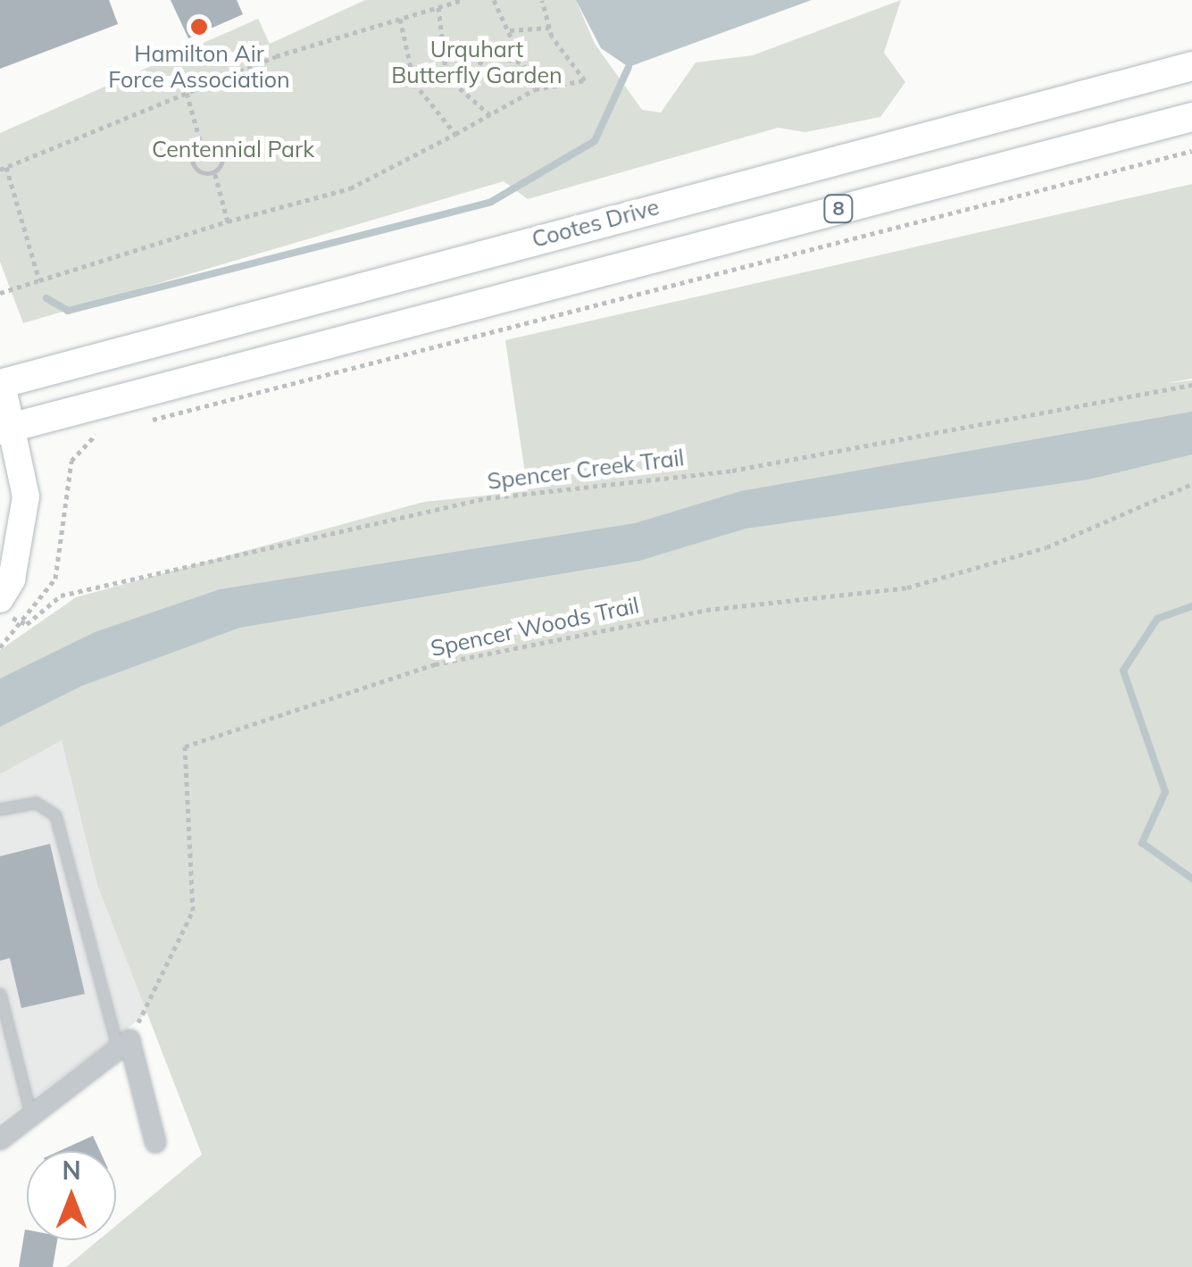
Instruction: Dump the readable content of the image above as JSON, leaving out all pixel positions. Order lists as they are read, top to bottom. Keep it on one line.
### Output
{"streets":{"main road":["8","Cootes Drive"],"path":["Spencer Creek Trail","Spencer Woods Trail"]},"parks":["Urquhart Butterfly Garden","Centennial Park"],"places":["Hamilton Air Force Association"],"north":"top"}
